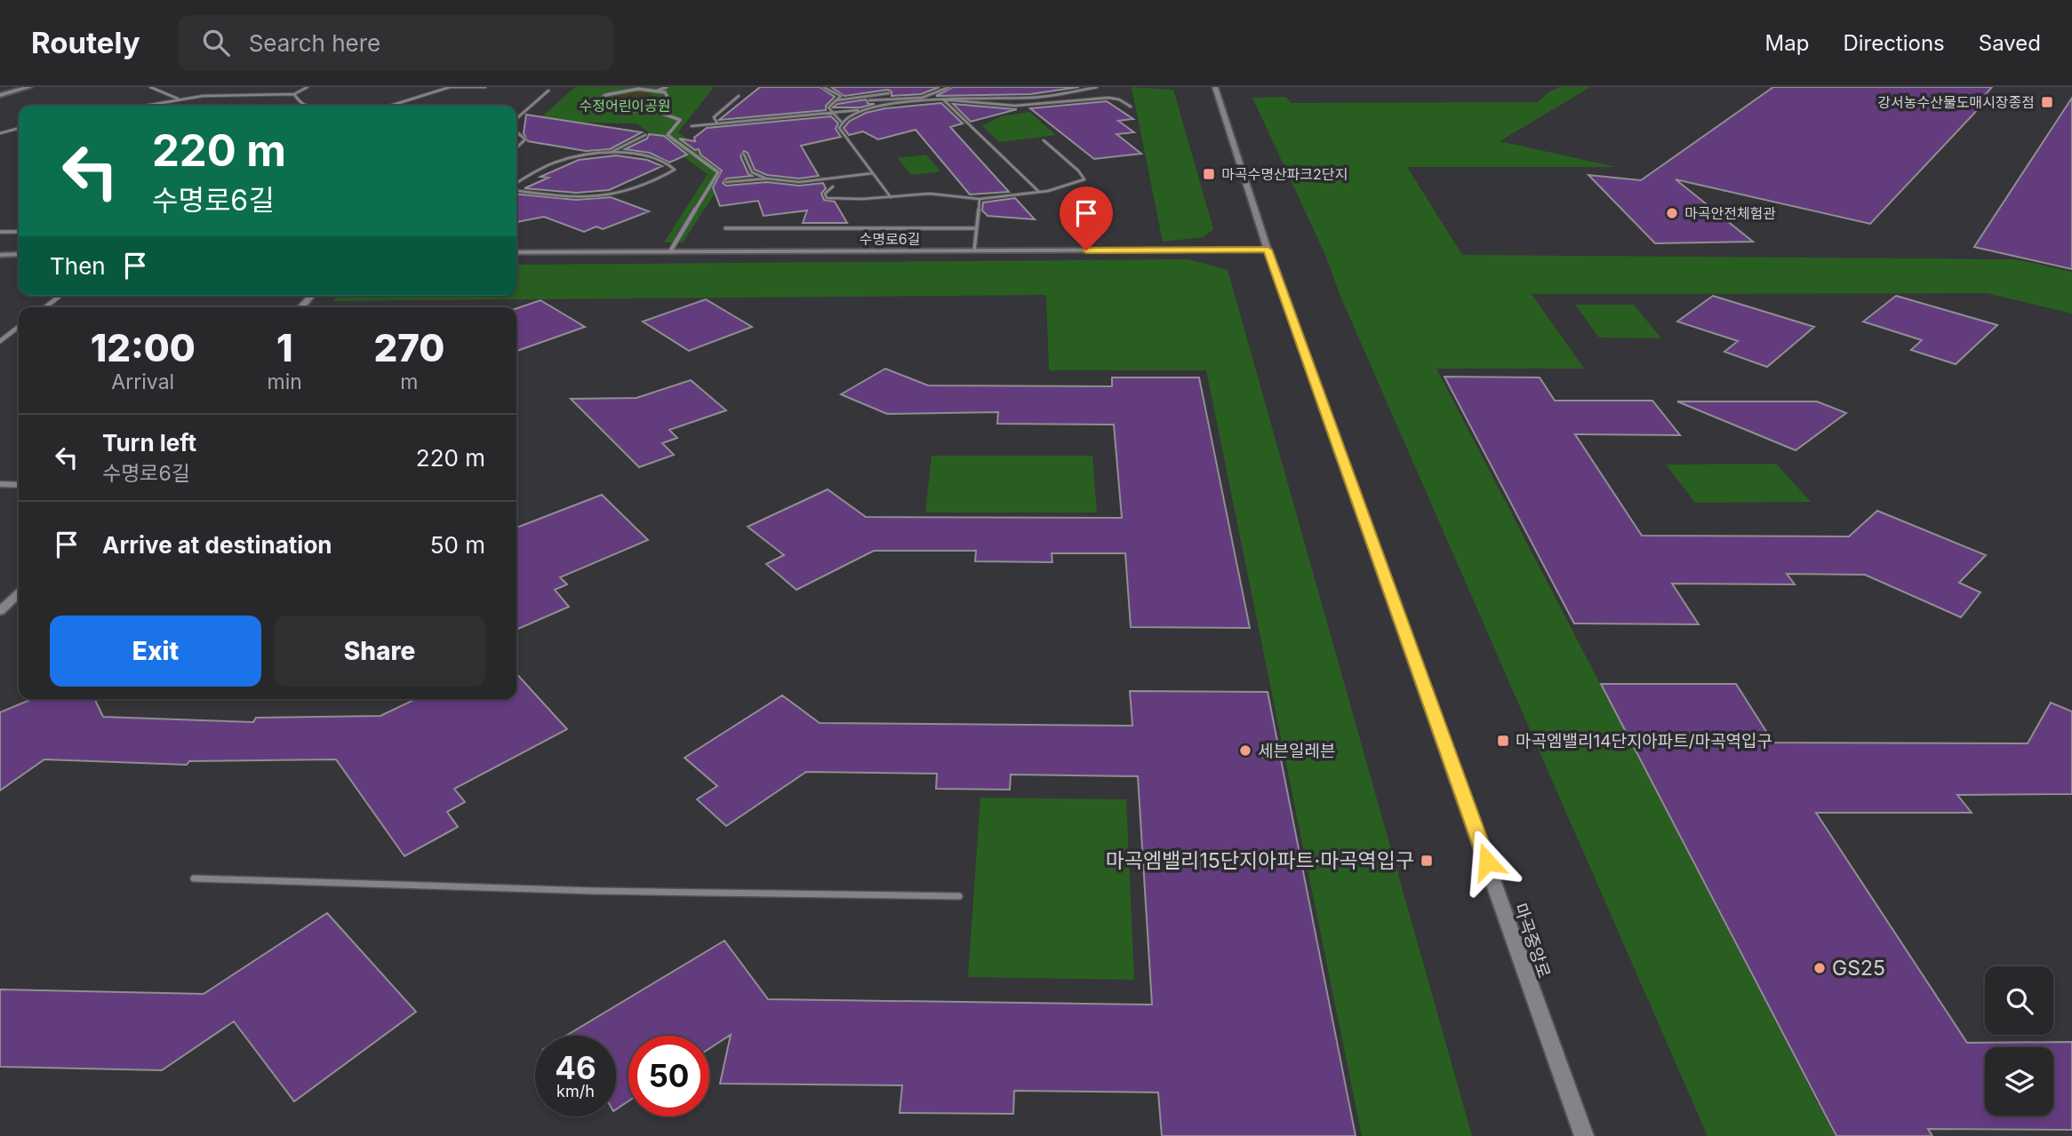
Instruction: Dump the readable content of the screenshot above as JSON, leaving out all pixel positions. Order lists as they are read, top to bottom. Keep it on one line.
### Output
{"streets":{"main road":["마곡중앙로"],"street":["수명로6길"]},"crossings":[["수명로6길","마곡중앙로"]],"parks":["수정어린이공원"],"places":{"transit":["강서농수산물도매시장종점","마곡수명산파크2단지","마곡엠밸리14단지아파트/마곡역입구","마곡엠밸리15단지아파트·마곡역입구"],"other":["마곡안전체험관","세븐일레븐","GS25"]},"page":{"header":"Routely","search":"Search here","nav":["Map","Directions","Saved"],"turn":["220 m","수명로6길"],"then":"Then","eta":["12:00","Arrival","1","min","270","m"],"list":[{"name":"Turn left","note":"수명로6길","value":"220 m"},{"name":"Arrive at destination","value":"50 m"}],"buttons":["Exit","Share"],"speed":"46 km/h","limit":"50"}}
